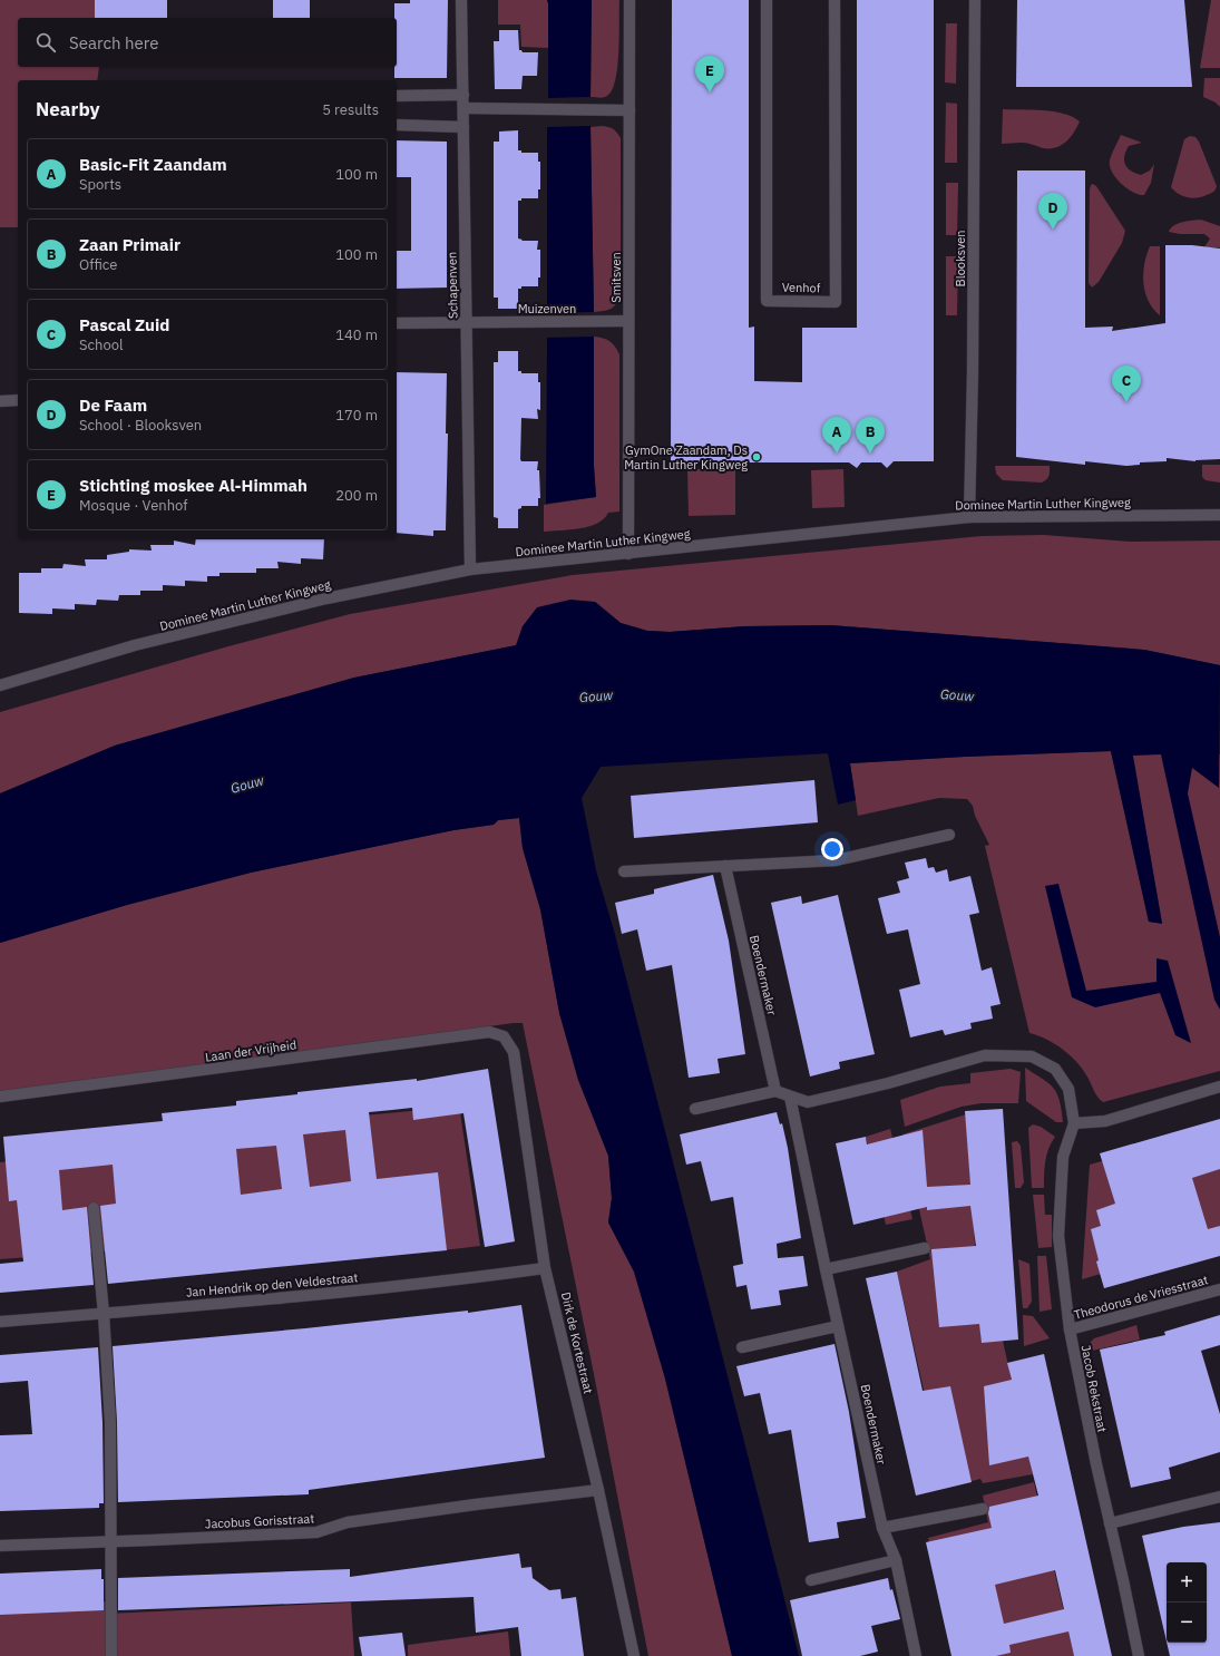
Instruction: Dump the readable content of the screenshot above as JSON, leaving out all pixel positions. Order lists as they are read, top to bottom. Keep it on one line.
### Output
{"streets":{"street":["Blooksven","Smitsven","Schapenven","Venhof","Muizenven","Dominee Martin Luther Kingweg","Boendermaker","Laan der Vrijheid","Jan Hendrik op den Veldestraat","Theodorus de Vriesstraat","Dirk de Kortestraat","Jacob Rekstraat","Jacobus Gorisstraat"]},"crossings":[["Blooksven","Dominee Martin Luther Kingweg"],["Smitsven","Muizenven"],["Smitsven","Dominee Martin Luther Kingweg"],["Schapenven","Muizenven"],["Schapenven","Dominee Martin Luther Kingweg"],["Boendermaker","Jacob Rekstraat"],["Laan der Vrijheid","Dirk de Kortestraat"],["Jan Hendrik op den Veldestraat","Dirk de Kortestraat"],["Theodorus de Vriesstraat","Jacob Rekstraat"],["Dirk de Kortestraat","Jacobus Gorisstraat"]],"water":["Gouw"],"places":["GymOne Zaandam, Ds Martin Luther Kingweg"],"page":{"search":"Search here","pins":["E","D","C","A","B"],"heading":["Nearby","5 results"],"list":[{"mark":"A","name":"Basic-Fit Zaandam","note":"Sports","value":"100 m"},{"mark":"B","name":"Zaan Primair","note":"Office","value":"100 m"},{"mark":"C","name":"Pascal Zuid","note":"School","value":"140 m"},{"mark":"D","name":"De Faam","note":"School · Blooksven","value":"170 m"},{"mark":"E","name":"Stichting moskee Al-Himmah","note":"Mosque · Venhof","value":"200 m"}],"map_buttons":["+","−"]}}
